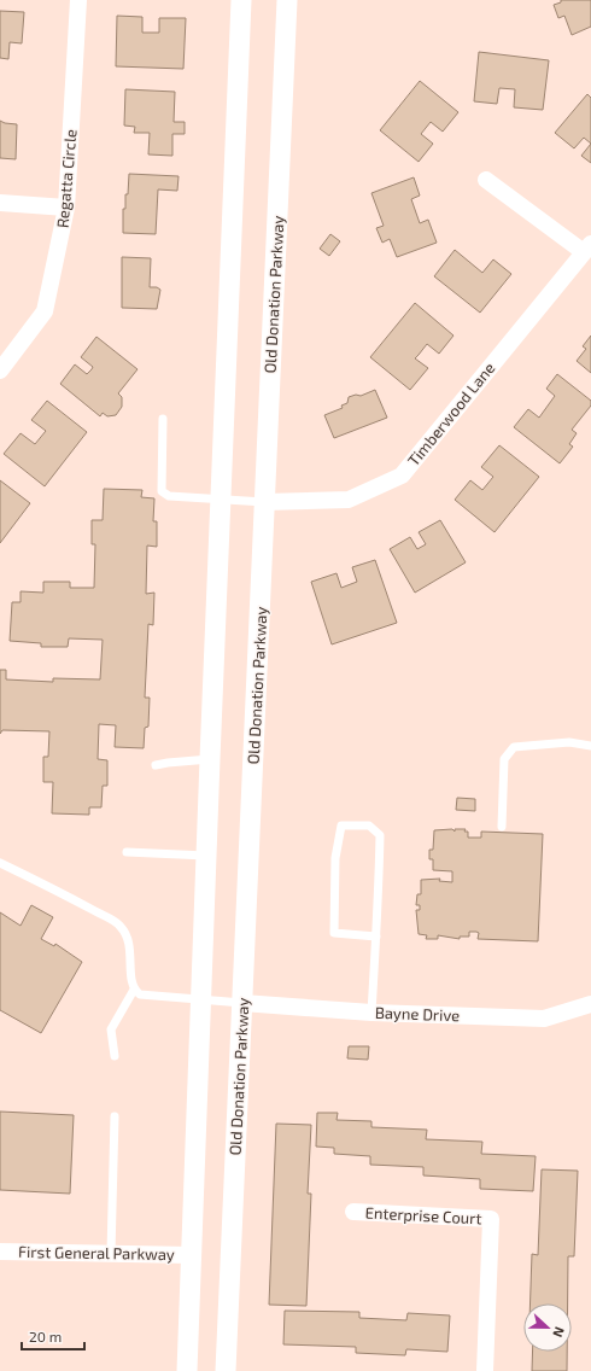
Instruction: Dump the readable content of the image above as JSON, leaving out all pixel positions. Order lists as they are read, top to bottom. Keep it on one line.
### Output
{"streets":{"street":["Regatta Circle","Old Donation Parkway","Timberwood Lane","Bayne Drive","Enterprise Court","First General Parkway"]},"crossings":[["Old Donation Parkway","Timberwood Lane"],["Old Donation Parkway","Bayne Drive"]],"scale_bar":"20 m","north":"right"}
